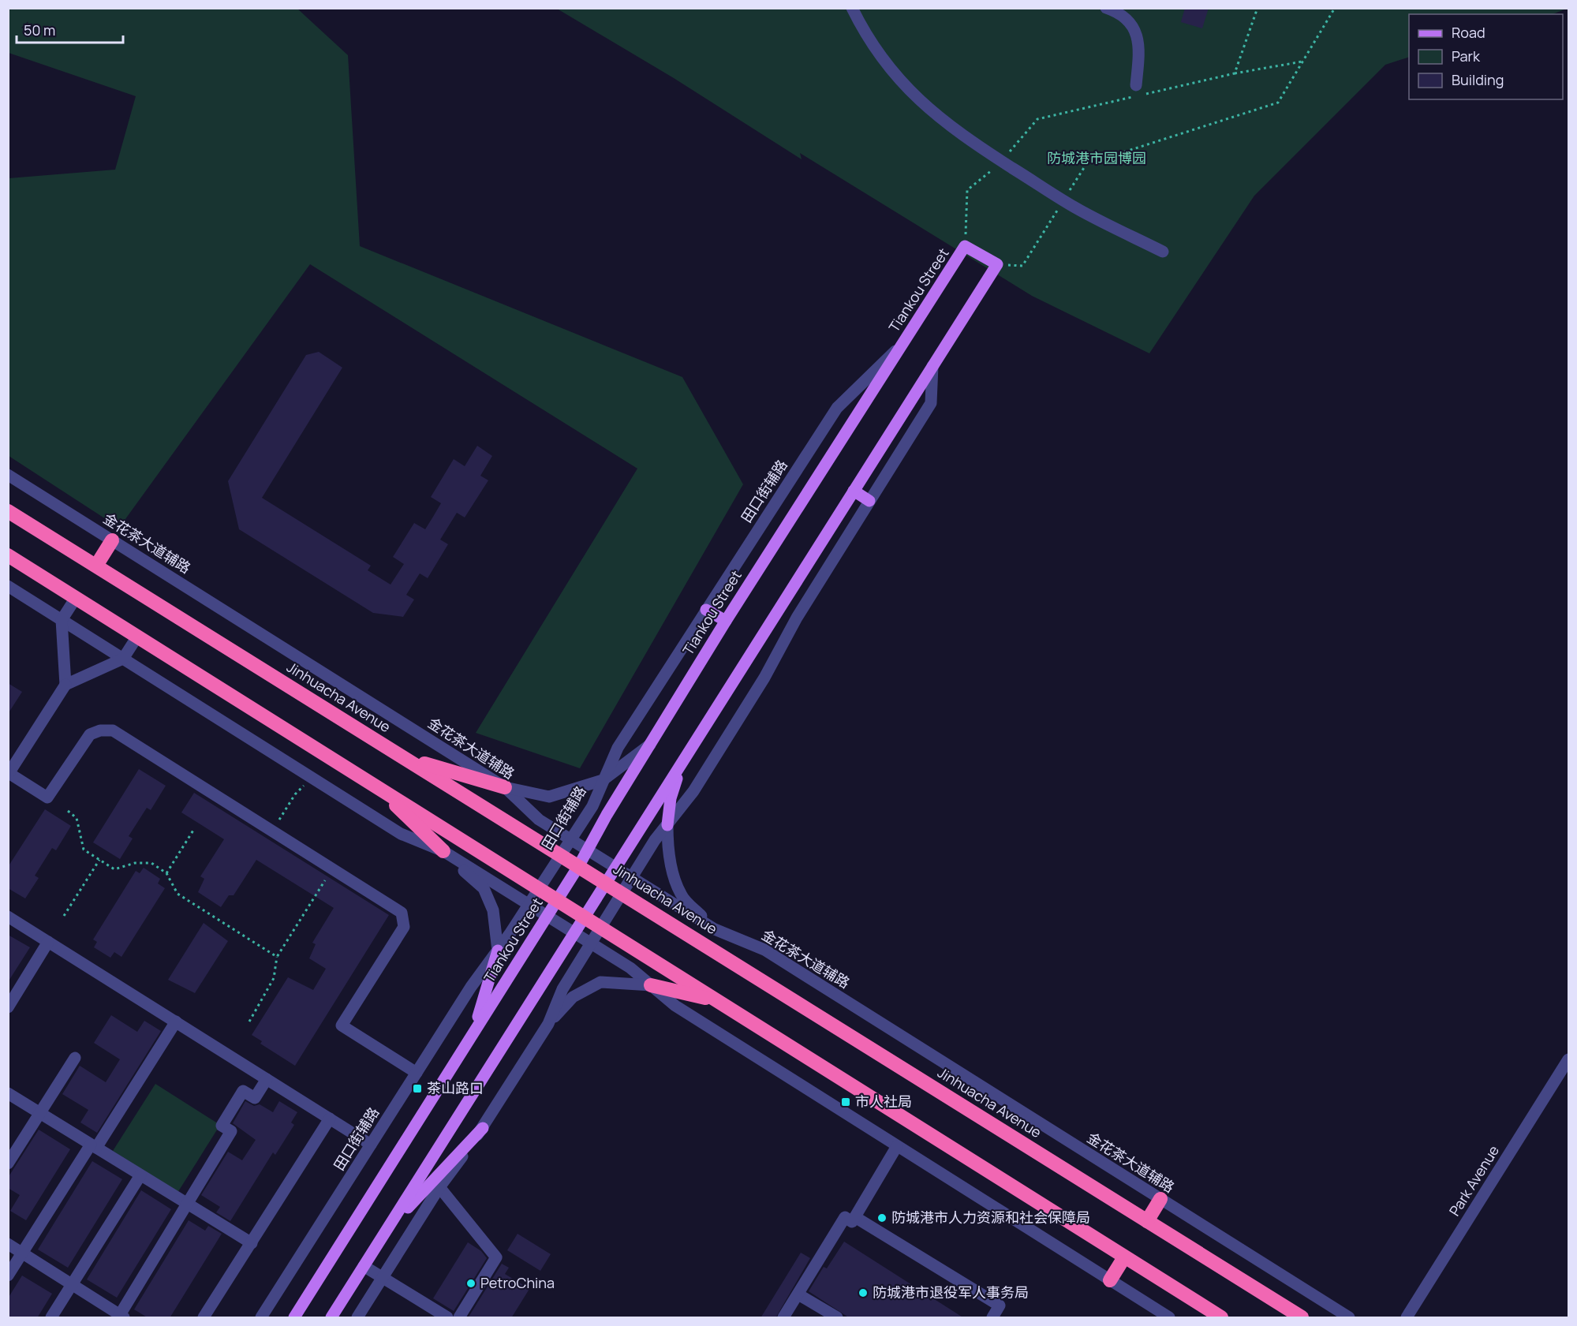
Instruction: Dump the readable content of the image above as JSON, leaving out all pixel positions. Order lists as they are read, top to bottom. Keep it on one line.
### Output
{"streets":{"highway":["Jinhuacha Avenue"],"main road":["Tiankou Street"],"street":["田口街辅路","金花茶大道辅路","Park Avenue"]},"crossings":[["Tiankou Street","田口街辅路"],["Tiankou Street","金花茶大道辅路"],["Tiankou Street","Jinhuacha Avenue"],["田口街辅路","金花茶大道辅路"],["田口街辅路","Jinhuacha Avenue"]],"parks":["防城港市园博园"],"places":{"transit":["茶山路口","市人社局"],"other":["防城港市人力资源和社会保障局","PetroChina","防城港市退役军人事务局"]},"legend":["Road","Park","Building"],"scale_bar":"50 m"}
